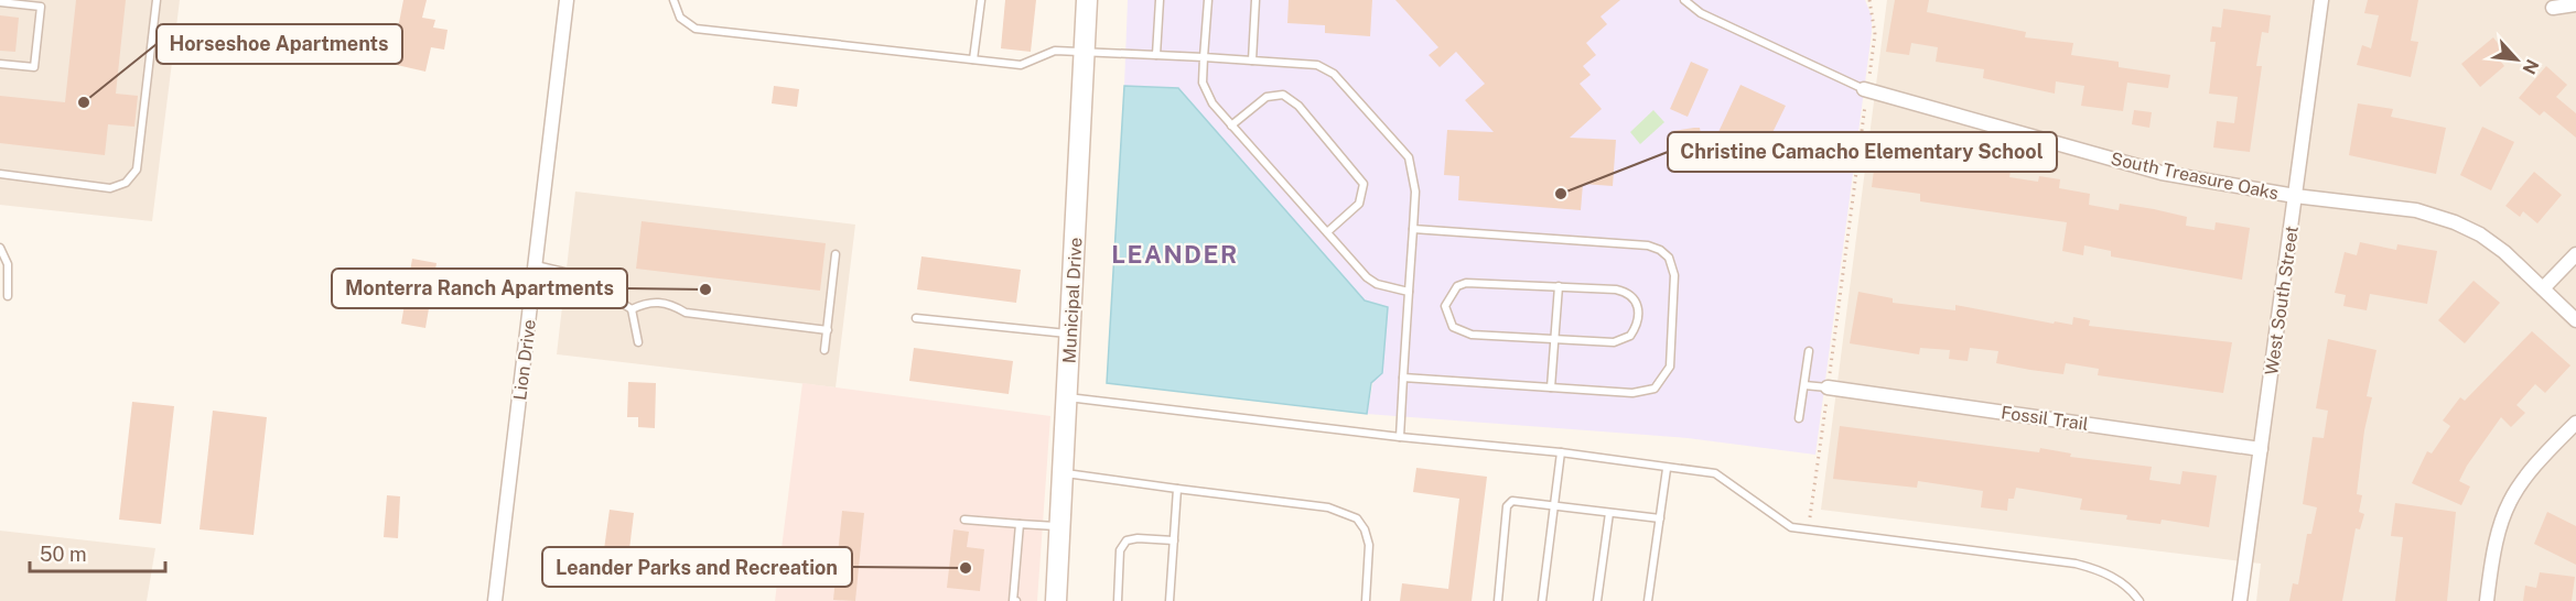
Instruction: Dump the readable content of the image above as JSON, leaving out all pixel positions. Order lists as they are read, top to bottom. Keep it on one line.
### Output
{"streets":{"street":["South Treasure Oaks","Municipal Drive","West South Street","Lion Drive","Fossil Trail"]},"crossings":[["South Treasure Oaks","West South Street"],["West South Street","Fossil Trail"]],"districts":["LEANDER"],"places":["Horseshoe Apartments","Christine Camacho Elementary School","Monterra Ranch Apartments","Leander Parks and Recreation"],"scale_bar":"50 m","north":"bottom right"}
